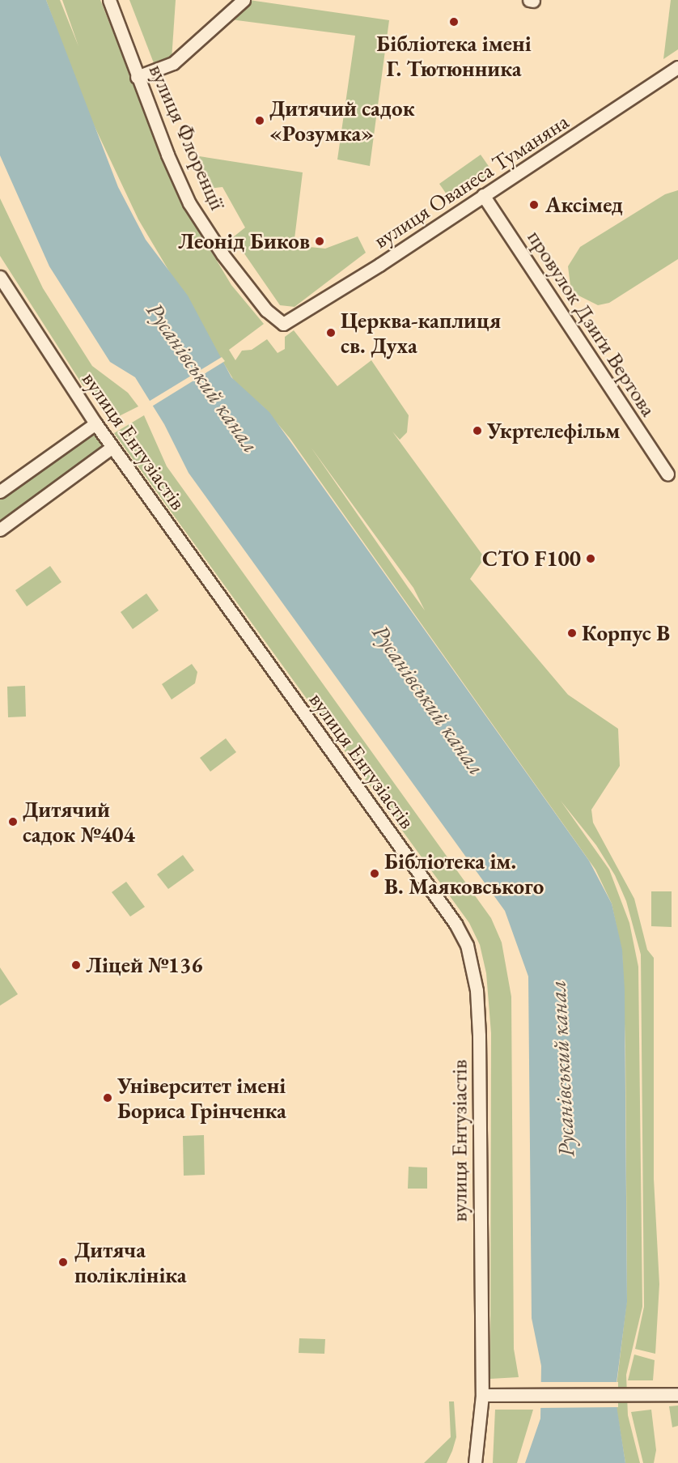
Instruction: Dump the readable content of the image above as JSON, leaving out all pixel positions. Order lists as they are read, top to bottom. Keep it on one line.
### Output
{"streets":{"street":["вулиця Флоренції","вулиця Ованеса Туманяна","провулок Дзиґи Вертова","вулиця Ентузіастів"]},"crossings":[["вулиця Флоренції","вулиця Ованеса Туманяна"],["вулиця Ованеса Туманяна","провулок Дзиґи Вертова"]],"water":["Русанівський канал"],"places":["Бібліотека імені Г. Тютюнника","Дитячий садок «Розумка»","Аксімед","Леонід Биков","Церква-каплиця св. Духа","Укртелефільм","СТО F100","Корпус В","Дитячий садок №404","Бібліотека ім. В. Маяковського","Ліцей №136","Університет імені Бориса Грінченка","Дитяча поліклініка"]}
